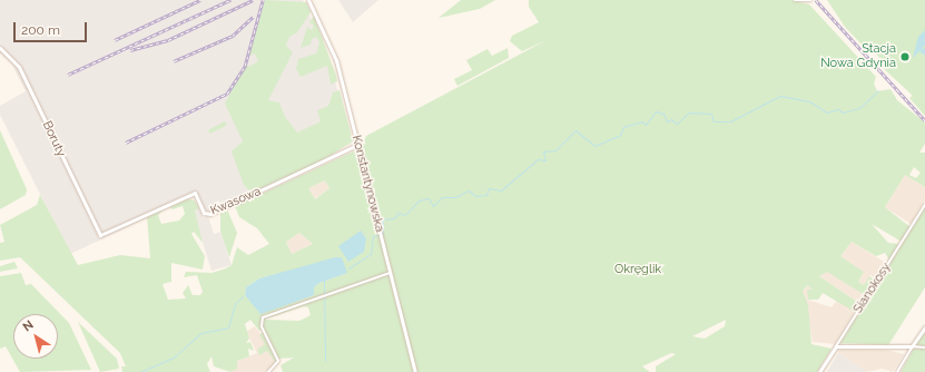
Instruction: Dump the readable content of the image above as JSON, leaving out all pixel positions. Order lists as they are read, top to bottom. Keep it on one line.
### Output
{"streets":{"street":["Boruty","Konstantynowska","Kwasowa","Sianokosy"]},"crossings":[["Boruty","Kwasowa"],["Konstantynowska","Kwasowa"]],"parks":["Okręglik"],"places":["Stacja Nowa Gdynia"],"scale_bar":"200 m","north":"top left"}
